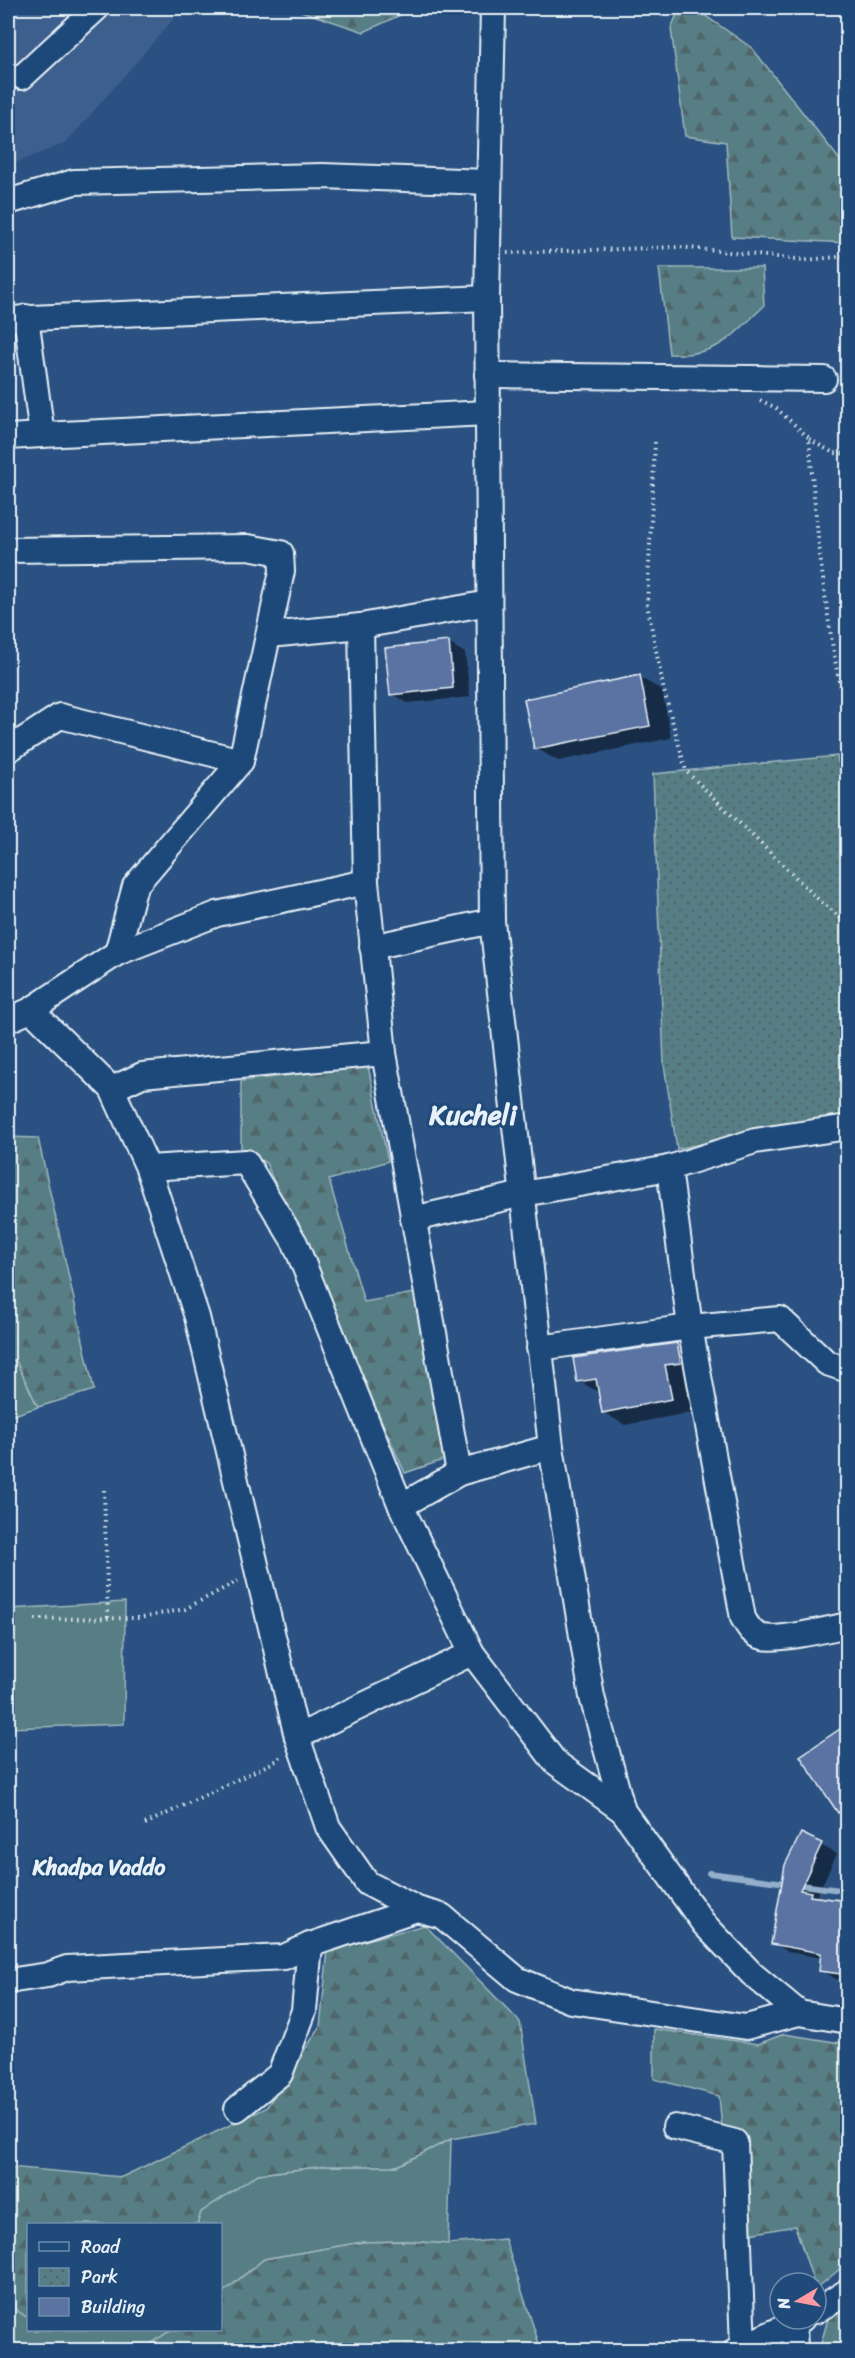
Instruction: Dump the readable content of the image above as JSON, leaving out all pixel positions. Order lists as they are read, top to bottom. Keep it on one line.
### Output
{"districts":["Kucheli","Khadpa Vaddo"],"legend":["Road","Park","Building"],"north":"left"}
